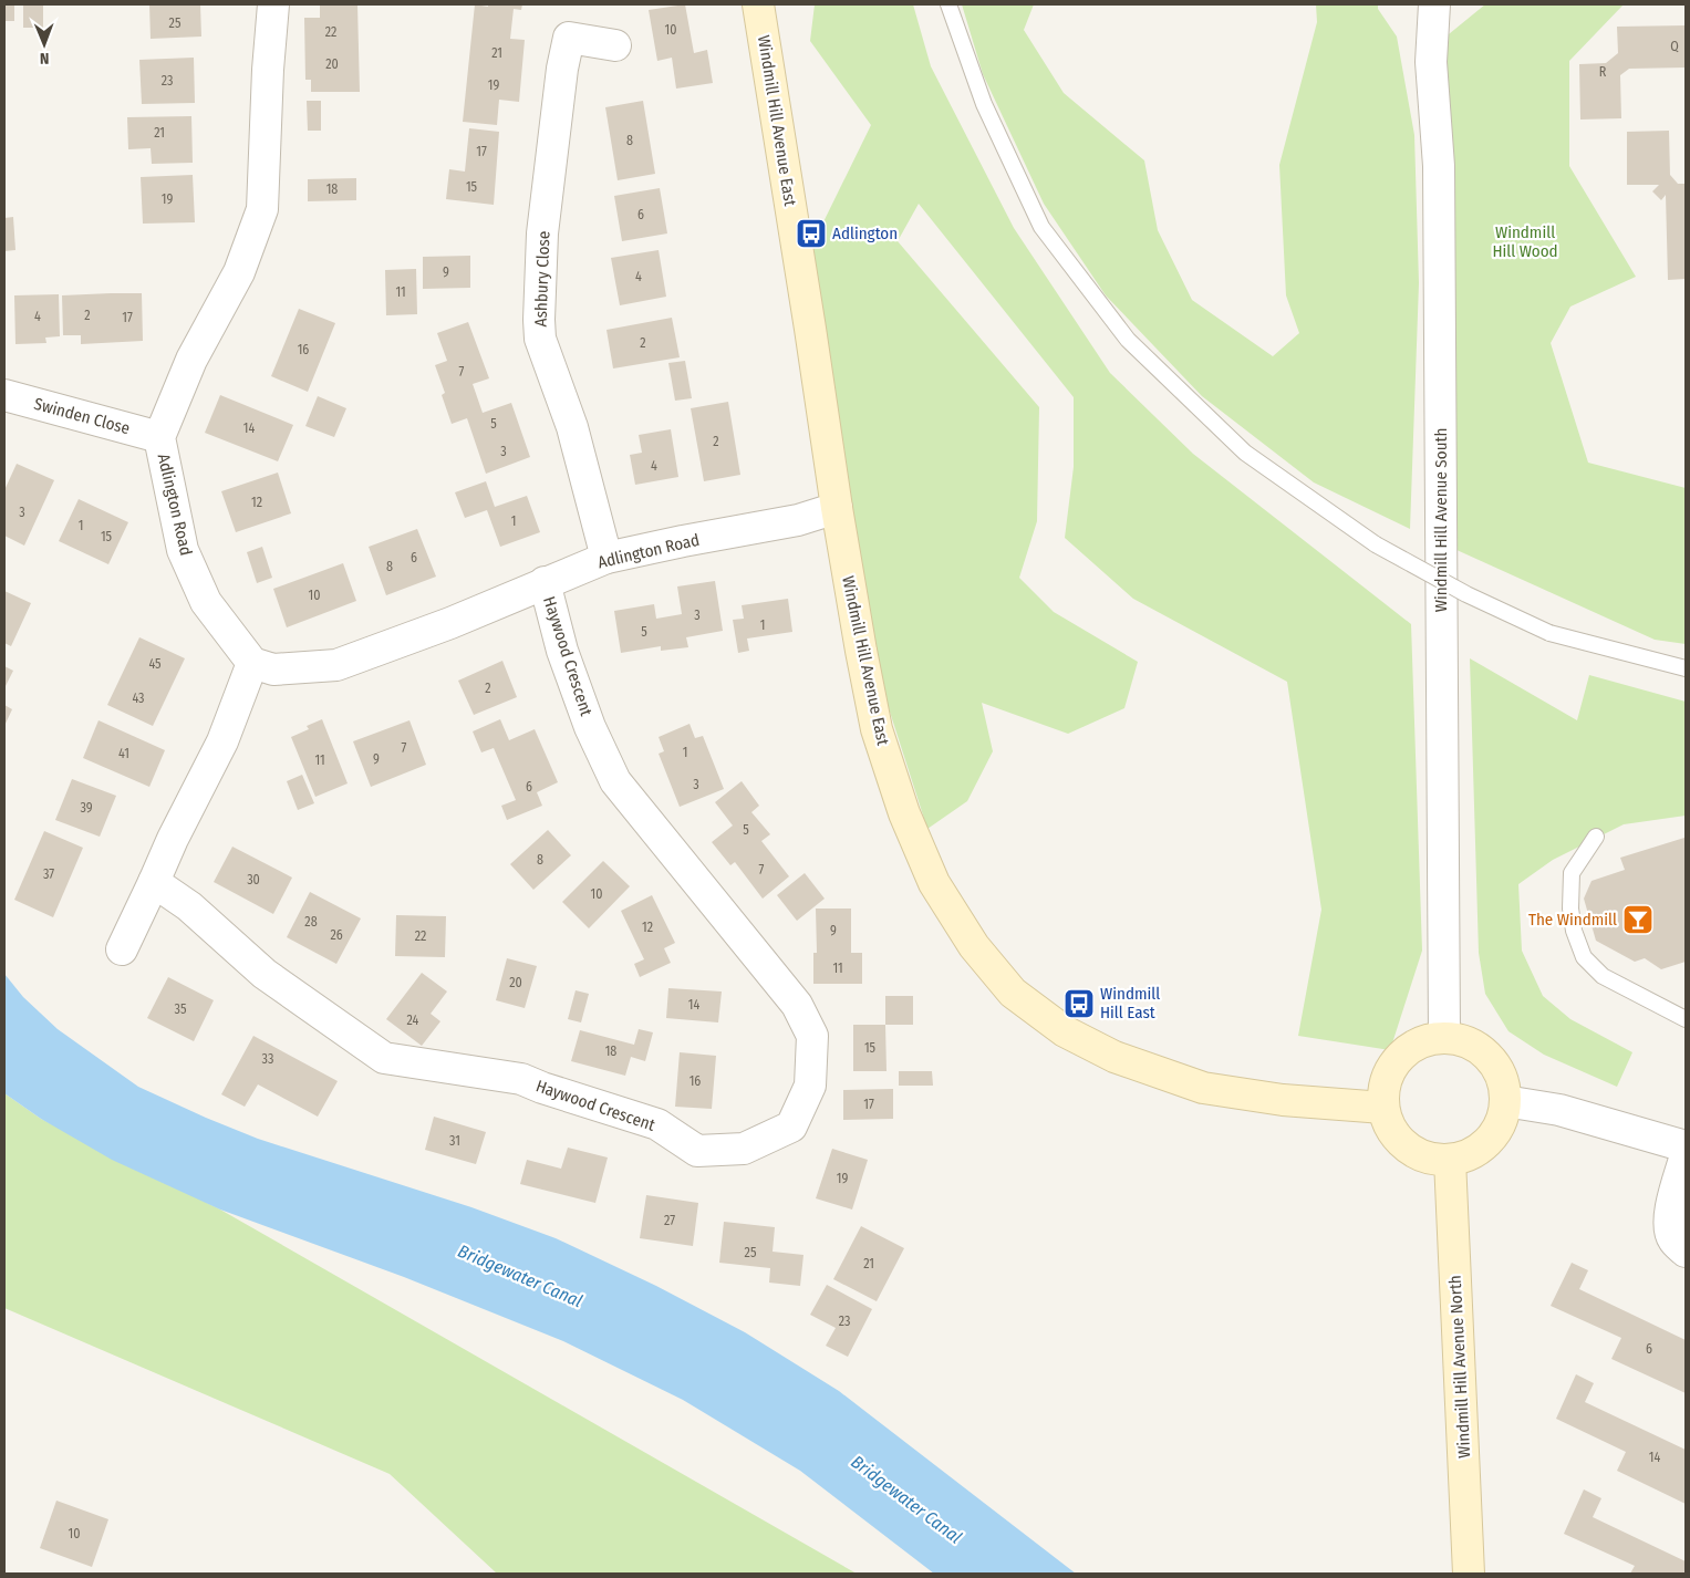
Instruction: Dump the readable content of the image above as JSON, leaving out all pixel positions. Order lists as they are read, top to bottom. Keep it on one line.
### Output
{"streets":{"street":["Windmill Hill Avenue East","Ashbury Close","Swinden Close","Adlington Road","Windmill Hill Avenue South","Haywood Crescent","Windmill Hill Avenue North"]},"crossings":[["Windmill Hill Avenue East","Adlington Road"],["Windmill Hill Avenue East","Windmill Hill Avenue South"],["Windmill Hill Avenue East","Windmill Hill Avenue North"],["Ashbury Close","Adlington Road"],["Swinden Close","Adlington Road"],["Adlington Road","Haywood Crescent"],["Windmill Hill Avenue South","Windmill Hill Avenue North"]],"water":["Bridgewater Canal"],"parks":["Windmill Hill Wood"],"places":{"bus stop":["Adlington","Windmill Hill East"],"bar":["The Windmill"]},"house_numbers":["25","10","22","Q","21","20","R","23","19","21","8","17","15","18","19","6","9","4","11","2","4","17","2","16","7","5","14","2","3","4","12","3","1","1","15","6","8","10","3","1","5","45","2","43","7","1","41","9","11","3","6","39","5","8","7","37","30","10","28","12","9","26","22","11","20","14","35","24","15","18","33","16","17","31","19","27","25","21","23","6","14","10"],"north":"bottom"}
